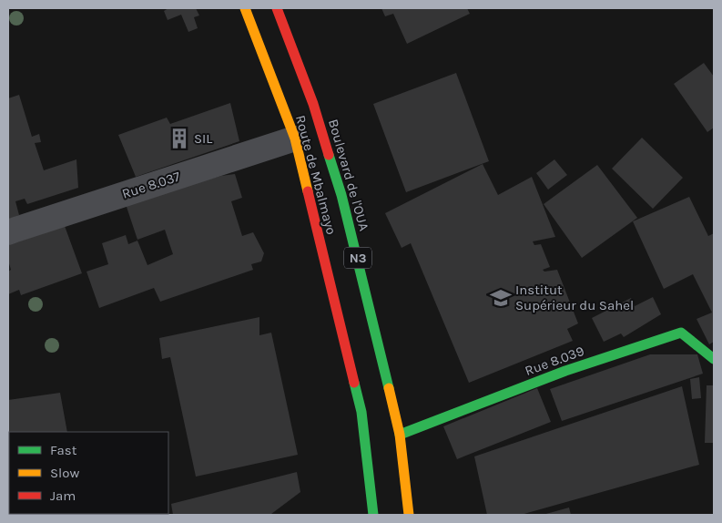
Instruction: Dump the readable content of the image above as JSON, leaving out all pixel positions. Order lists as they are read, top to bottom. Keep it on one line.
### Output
{"streets":{"main road":["Route de Mbalmayo","Boulevard de l'OUA","N3","Rue 8.039"],"street":["Rue 8.037"]},"crossings":[["Route de Mbalmayo","Rue 8.037"],["Boulevard de l'OUA","Rue 8.039"]],"places":{"building":["SIL"],"school or university":["Institut Supérieur du Sahel"]},"legend":["Fast","Slow","Jam"]}
